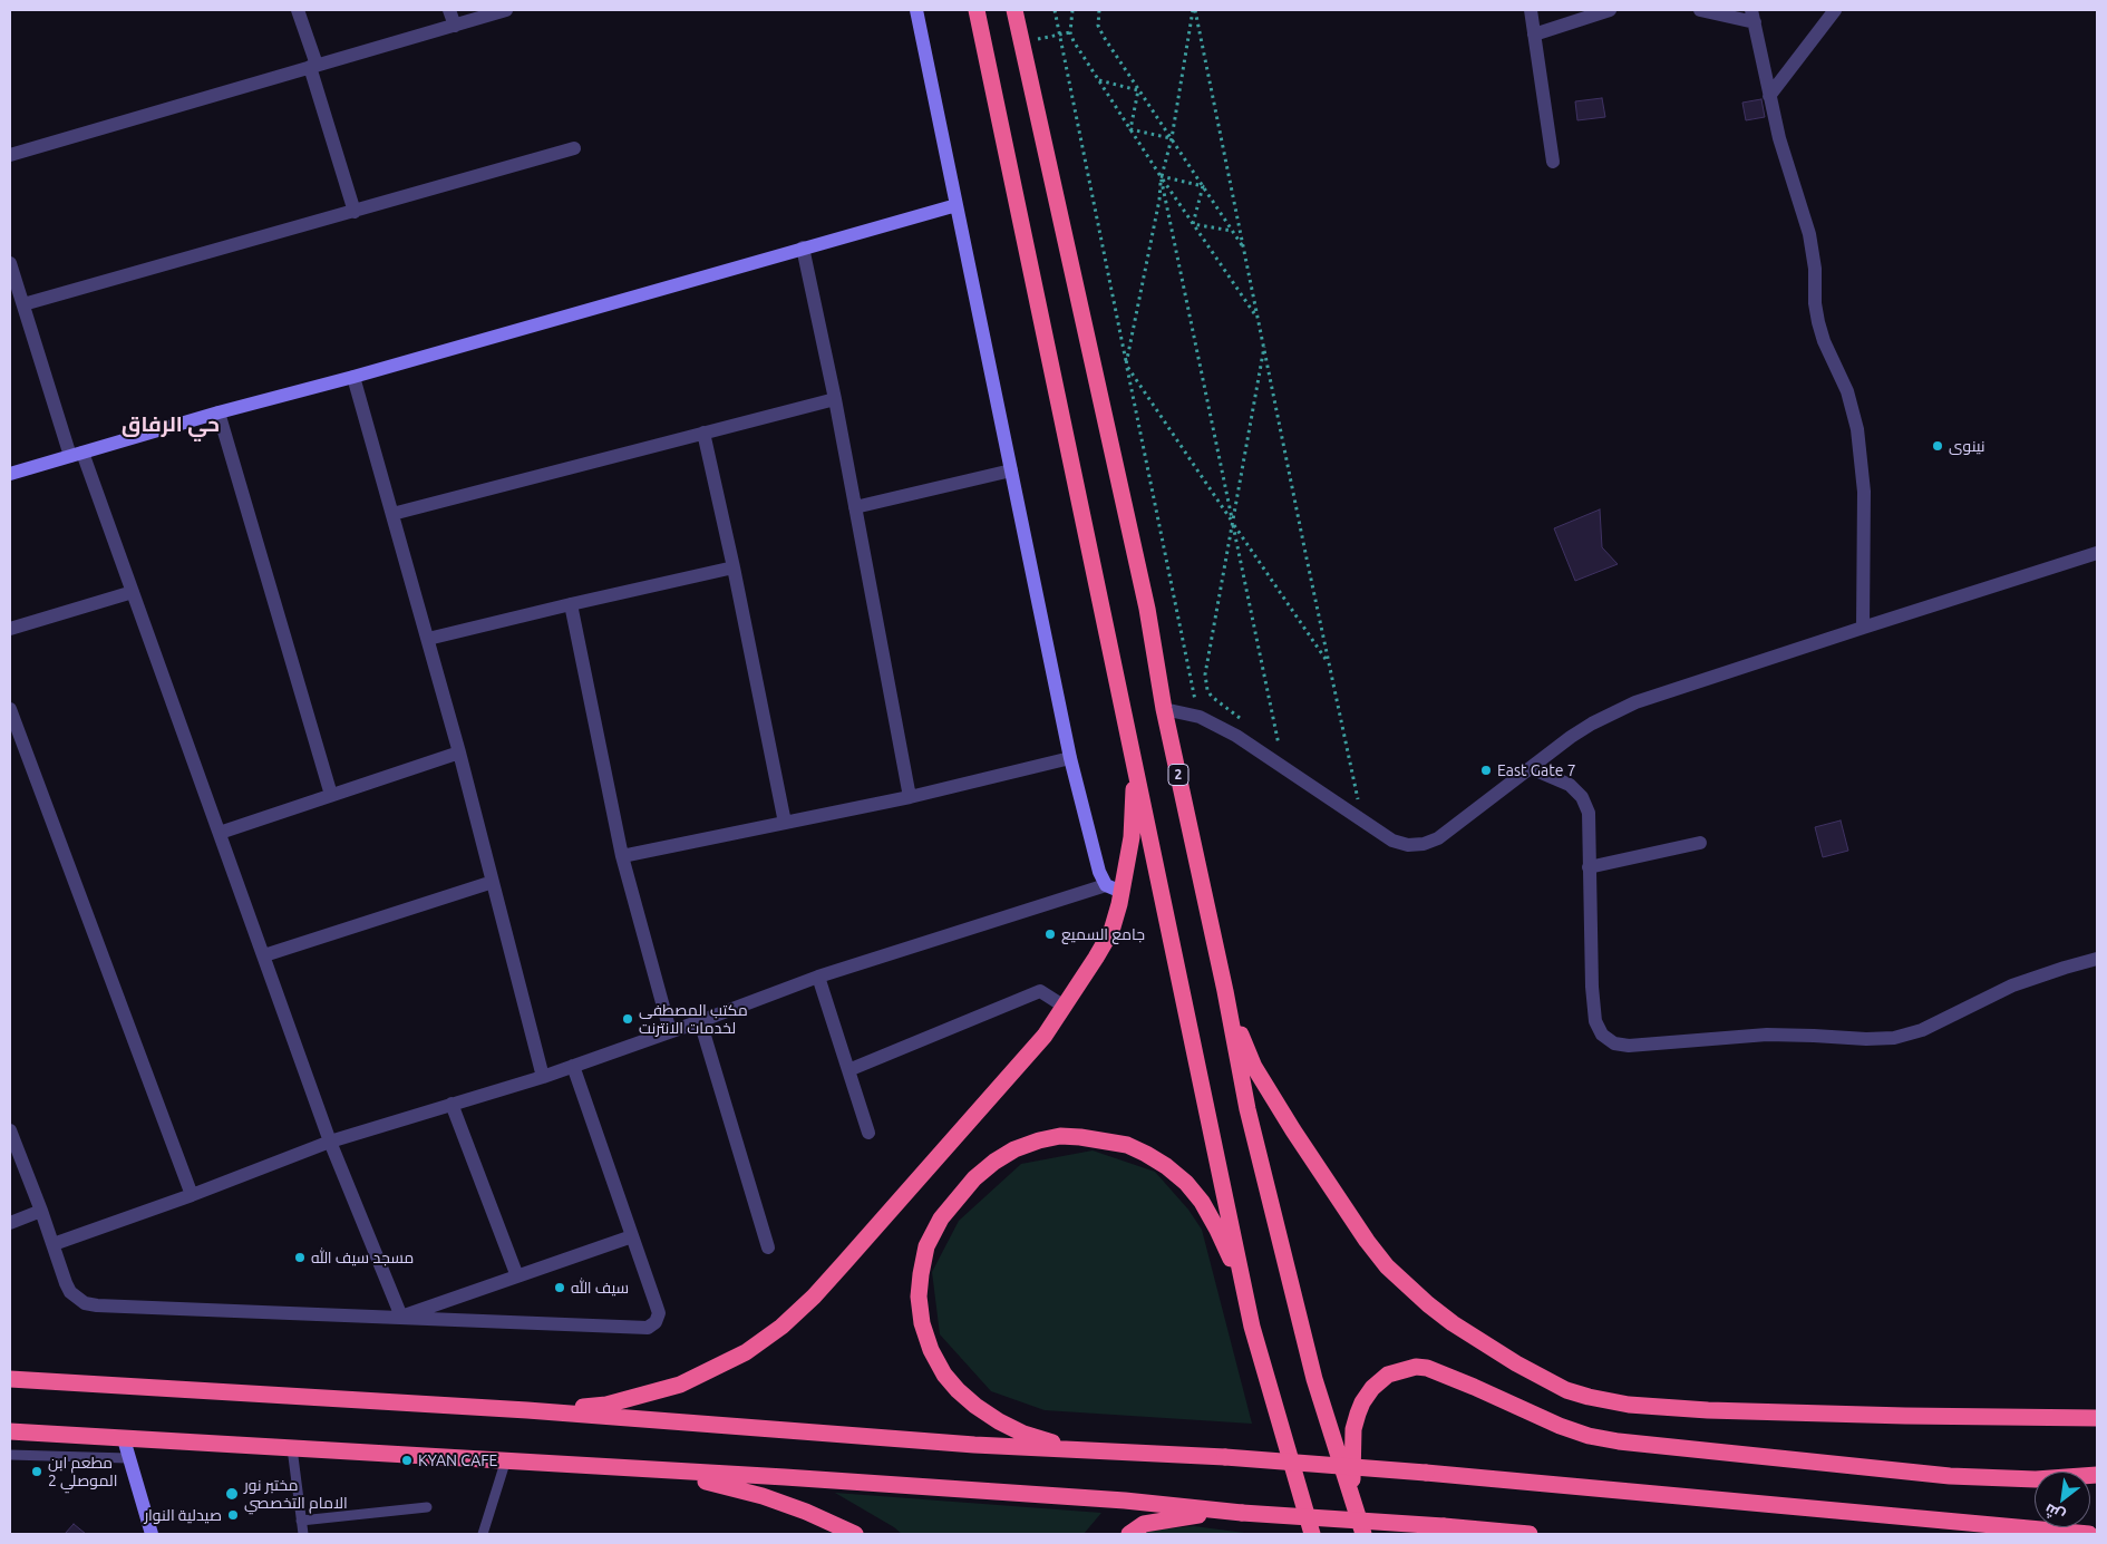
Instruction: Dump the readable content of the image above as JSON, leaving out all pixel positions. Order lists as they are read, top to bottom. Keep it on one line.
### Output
{"streets":{"highway":["2"]},"districts":["حي الرفاق"],"places":["نينوى","East Gate 7","جامع السميع","مكتب المصطفى لخدمات الانترنت","مسجد سيف الله","سيف الله","KYAN CAFE","مطعم ابن الموصلي 2","مختبر نور الامام التخصصي","صيدلية النوار"],"north":"bottom left"}
